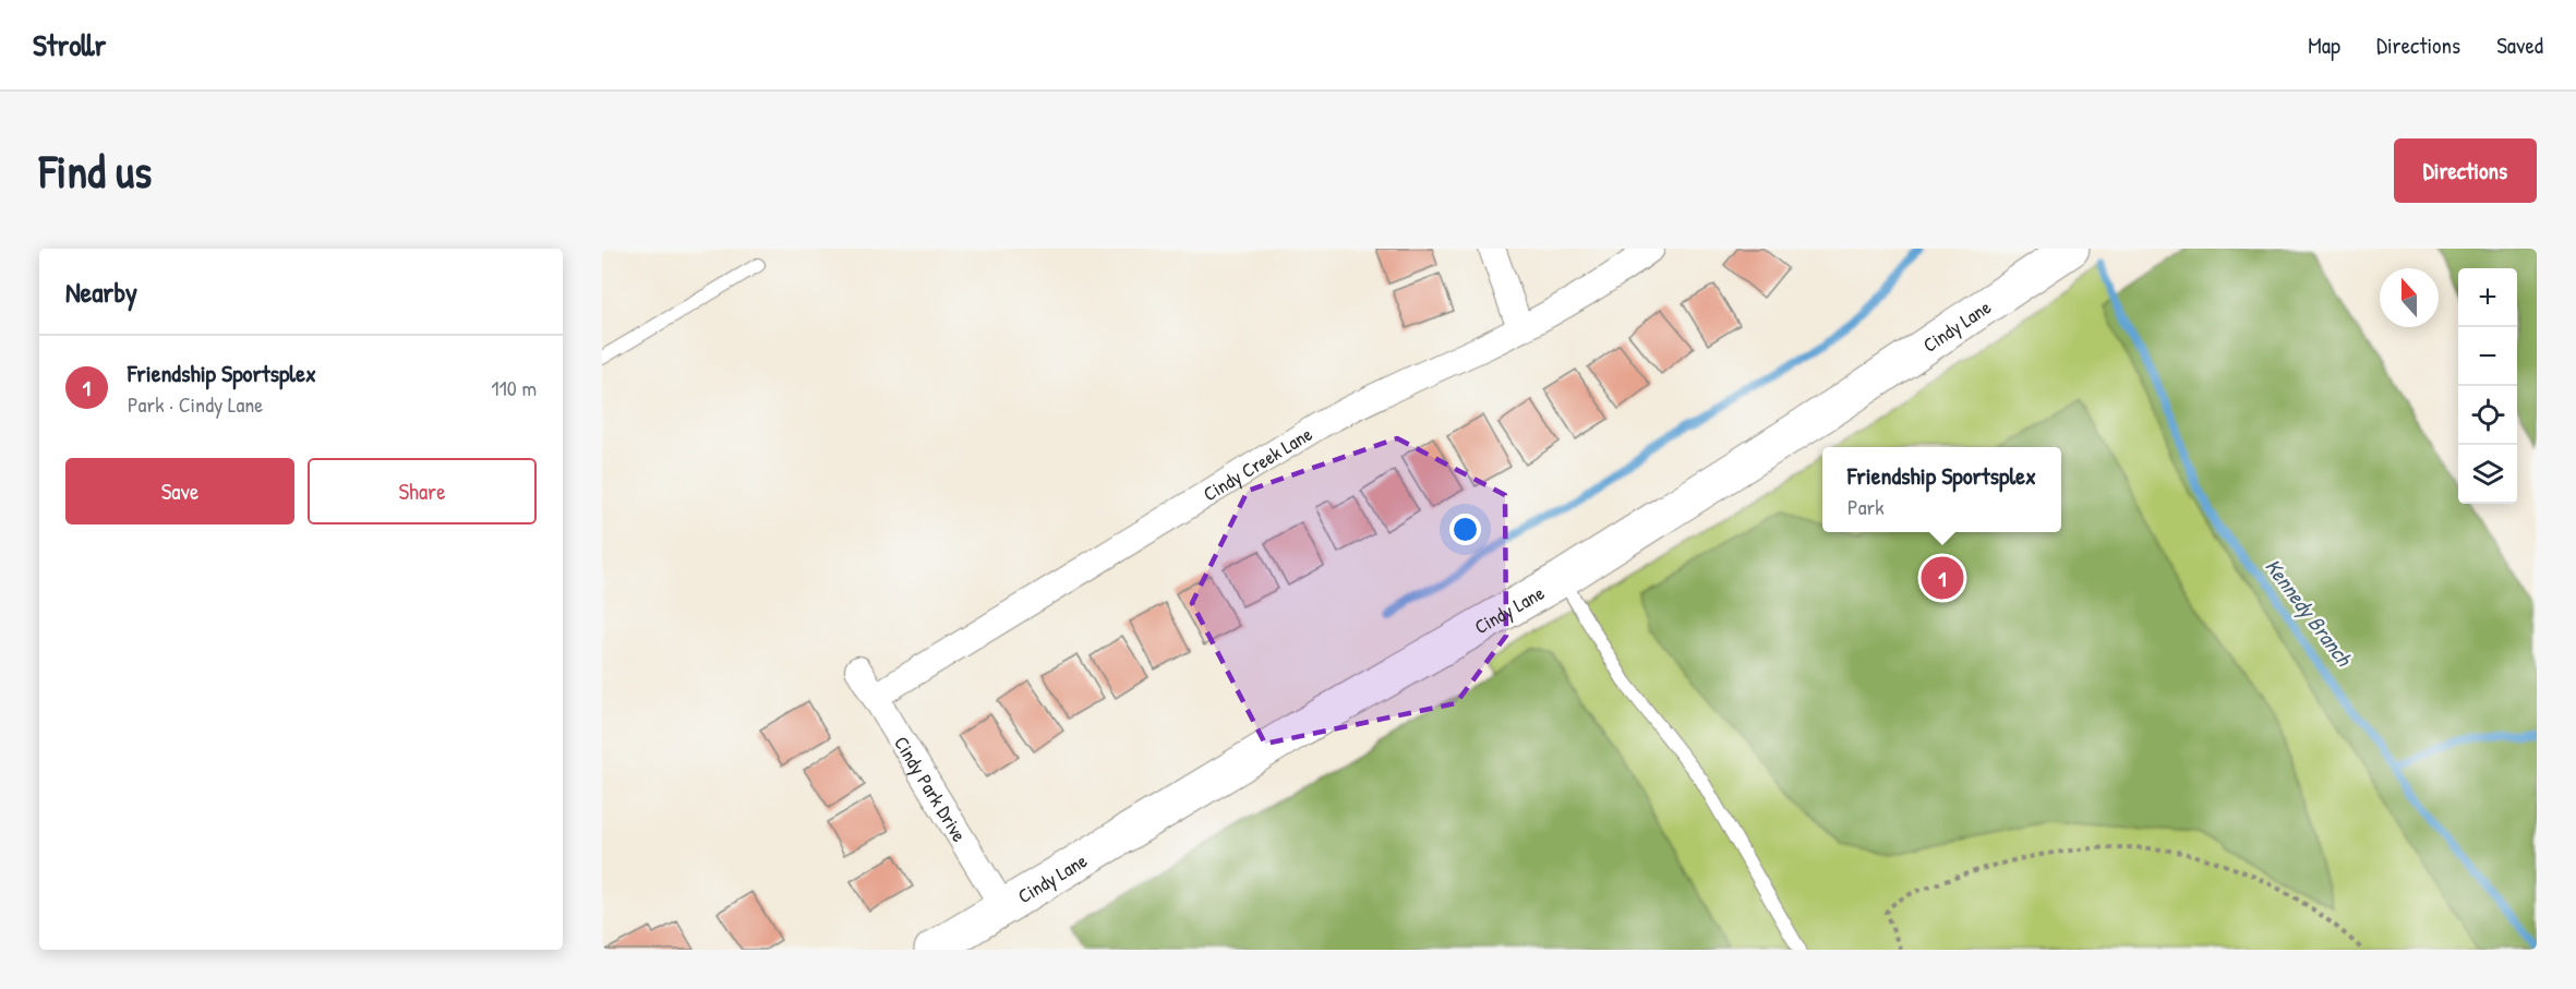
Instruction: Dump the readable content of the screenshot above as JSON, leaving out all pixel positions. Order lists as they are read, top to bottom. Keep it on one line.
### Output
{"streets":{"main road":["Cindy Lane"],"street":["Cindy Creek Lane","Cindy Park Drive"]},"crossings":[["Cindy Lane","Cindy Park Drive"],["Cindy Creek Lane","Cindy Park Drive"]],"water":["Kennedy Branch"],"north":"top","page":{"header":"Strollr","nav":["Map","Directions","Saved"],"buttons":["Directions",["Save","Share"]],"title":"Find us","heading":"Nearby","map_buttons":["+","−"],"list":[{"mark":"1","name":"Friendship Sportsplex","note":"Park · Cindy Lane","value":"110 m"}],"popup":["Friendship Sportsplex","Park"],"pins":"1"}}
